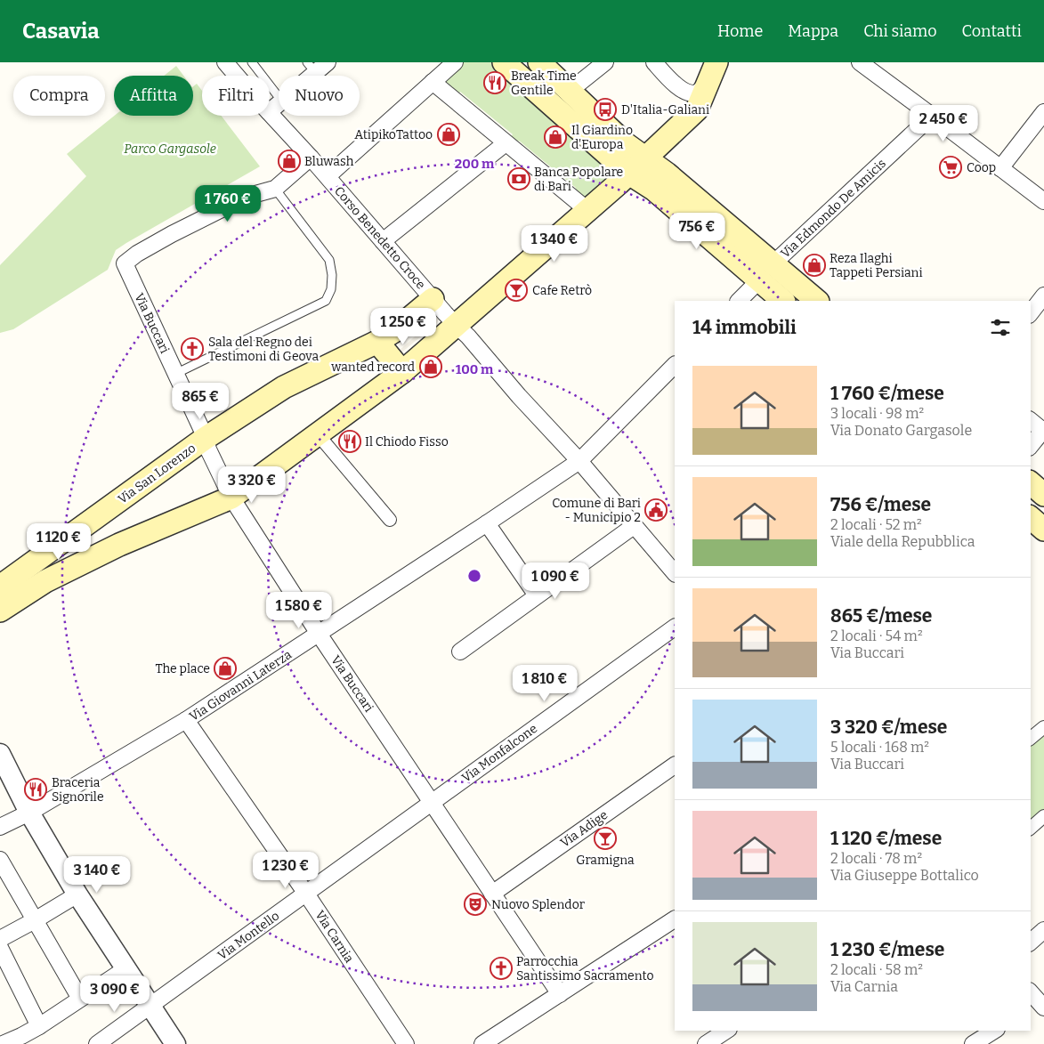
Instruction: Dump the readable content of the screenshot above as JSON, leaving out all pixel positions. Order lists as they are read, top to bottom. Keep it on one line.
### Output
{"streets":{"main road":["Via San Lorenzo"],"street":["Via Edmondo De Amicis","Corso Benedetto Croce","Via Buccari","Via Giovanni Laterza","Via Monfalcone","Via Adige","Via Montello","Via Carnia"]},"crossings":[["Corso Benedetto Croce","Via San Lorenzo"],["Corso Benedetto Croce","Via Giovanni Laterza"],["Via Buccari","Via San Lorenzo"],["Via Buccari","Via Giovanni Laterza"],["Via Buccari","Via Monfalcone"],["Via Buccari","Via Adige"],["Via Buccari","Via Montello"],["Via Giovanni Laterza","Via Carnia"],["Via Monfalcone","Via Montello"],["Via Montello","Via Carnia"]],"parks":["Parco Gargasole"],"places":{"restaurant":["Break Time Gentile","Il Chiodo Fisso","Braceria Signorile"],"bus stop":["D'Italia-Galiani"],"shop":["AtipikoTattoo","Il Giardino d'Europa","Bluwash","Reza Ilaghi Tappeti Persiani","wanted record","The place"],"supermarket":["Coop"],"bank":["Banca Popolare di Bari"],"bar":["Cafe Retrò","Gramigna"],"church":["Sala del Regno dei Testimoni di Geova","Parrocchia Santissimo Sacramento"],"public building":["Comune di Bari - Municipio 2"],"theatre":["Nuovo Splendor"]},"page":{"header":"Casavia","nav":["Home","Mappa","Chi siamo","Contatti"],"chip":["Compra","Affitta","Filtri","Nuovo"],"price":["2 450 €","1 760 €","756 €","1 340 €","1 250 €","865 €","3 320 €","1 120 €","1 090 €","1 580 €","1 810 €","1 230 €","3 140 €","3 090 €"],"heading":"14 immobili","list":[{"name":"1 760 €/mese","note":"3 locali · 98 m² · Via Donato Gargasole"},{"name":"756 €/mese","note":"2 locali · 52 m² · Viale della Repubblica"},{"name":"865 €/mese","note":"2 locali · 54 m² · Via Buccari"},{"name":"3 320 €/mese","note":"5 locali · 168 m² · Via Buccari"},{"name":"1 120 €/mese","note":"2 locali · 78 m² · Via Giuseppe Bottalico"},{"name":"1 230 €/mese","note":"2 locali · 58 m² · Via Carnia"}]},"rings":["200 m","100 m"]}
